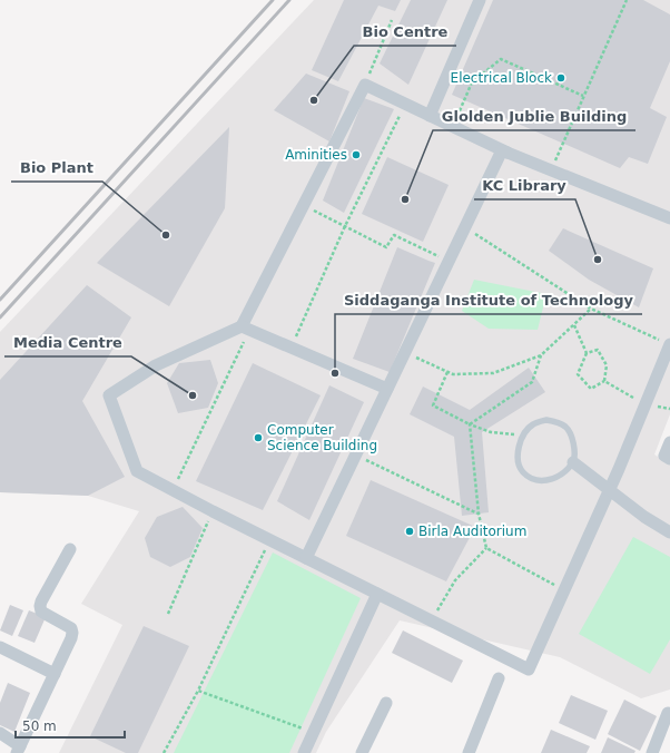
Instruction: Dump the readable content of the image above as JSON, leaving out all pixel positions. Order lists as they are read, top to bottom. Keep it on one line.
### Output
{"places":["Electrical Block","Bio Centre","Aminities","Glolden Jublie Building","Bio Plant","KC Library","Siddaganga Institute of Technology","Media Centre","Computer Science Building","Birla Auditorium"],"scale_bar":"50 m"}
